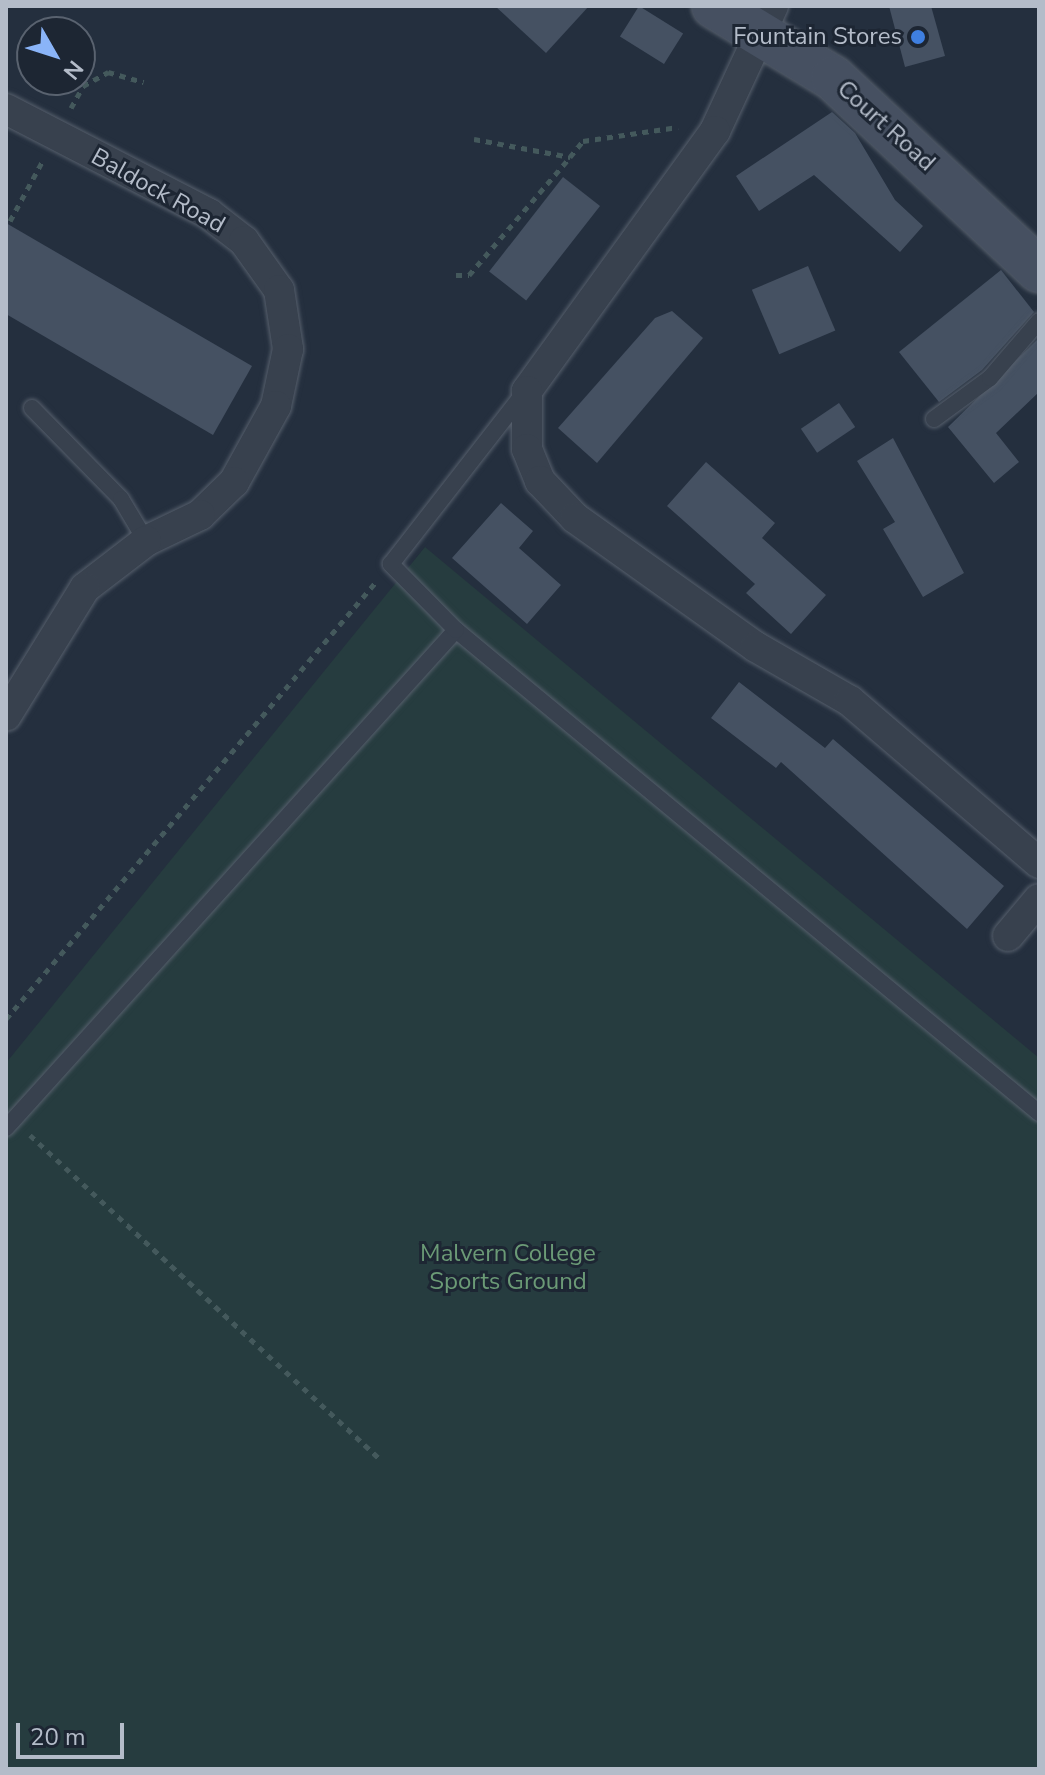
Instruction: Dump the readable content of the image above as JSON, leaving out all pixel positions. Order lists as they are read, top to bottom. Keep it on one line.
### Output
{"streets":{"street":["Court Road","Baldock Road"]},"parks":["Malvern College Sports Ground"],"places":["Fountain Stores"],"scale_bar":"20 m","north":"bottom right"}
